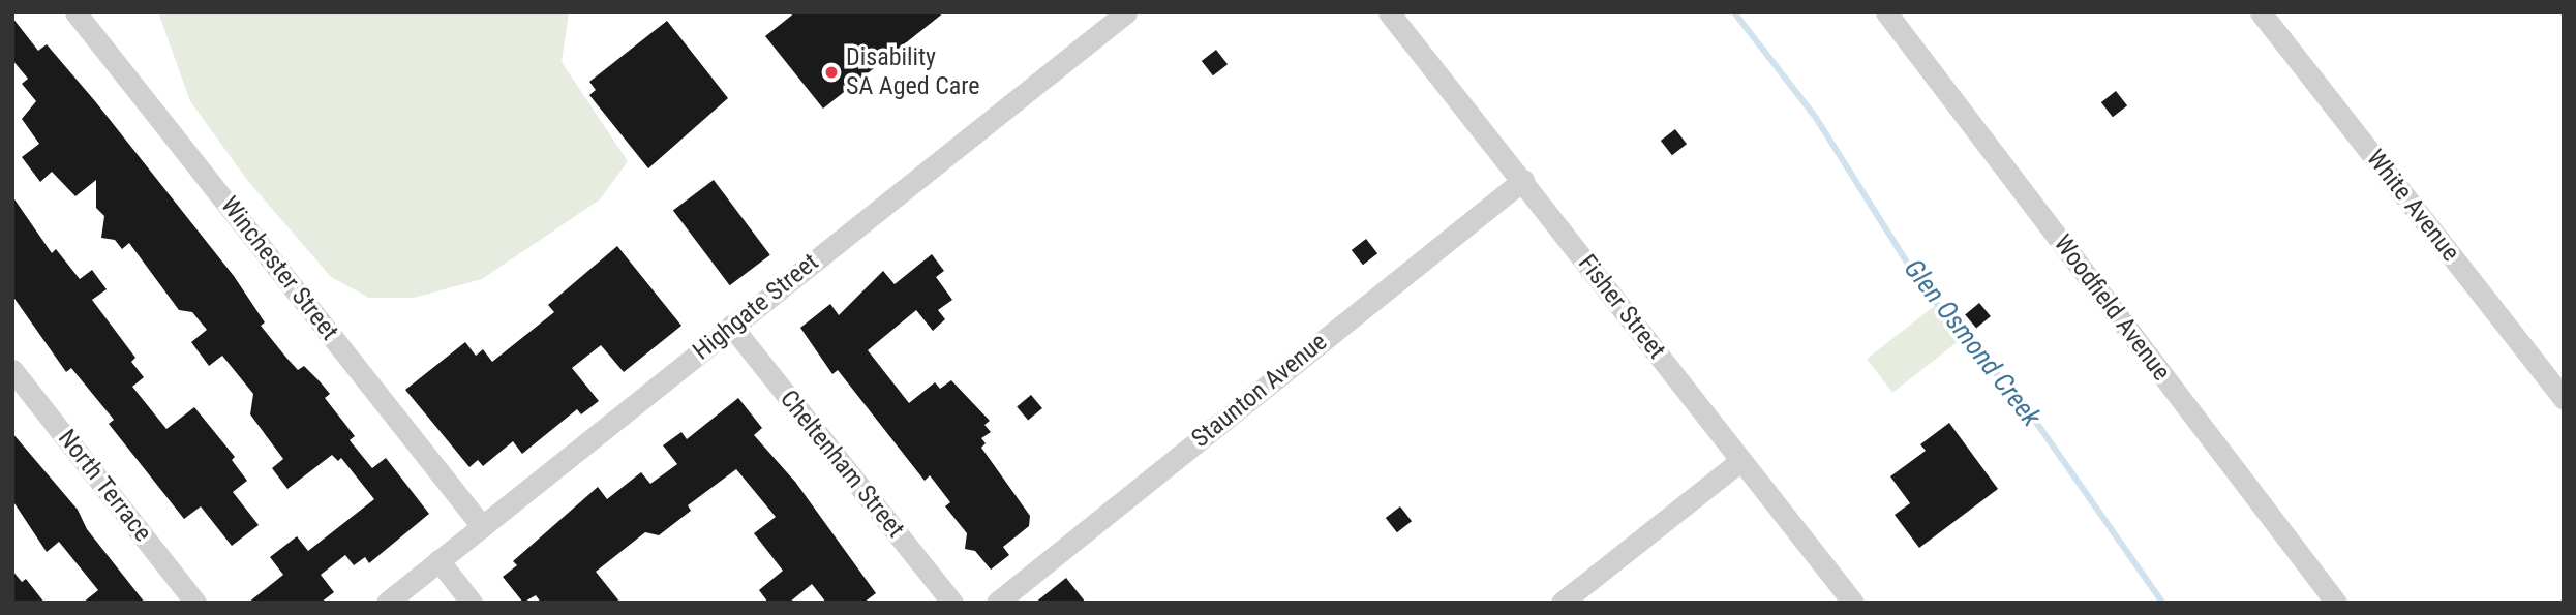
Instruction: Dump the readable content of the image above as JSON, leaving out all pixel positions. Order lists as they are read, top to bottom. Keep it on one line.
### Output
{"streets":{"street":["White Avenue","Winchester Street","Highgate Street","Fisher Street","Woodfield Avenue","Staunton Avenue","Cheltenham Street","North Terrace"]},"crossings":[["Winchester Street","Highgate Street"],["Highgate Street","Cheltenham Street"],["Fisher Street","Staunton Avenue"]],"water":["Glen Osmond Creek"],"places":["Disability SA Aged Care"]}
